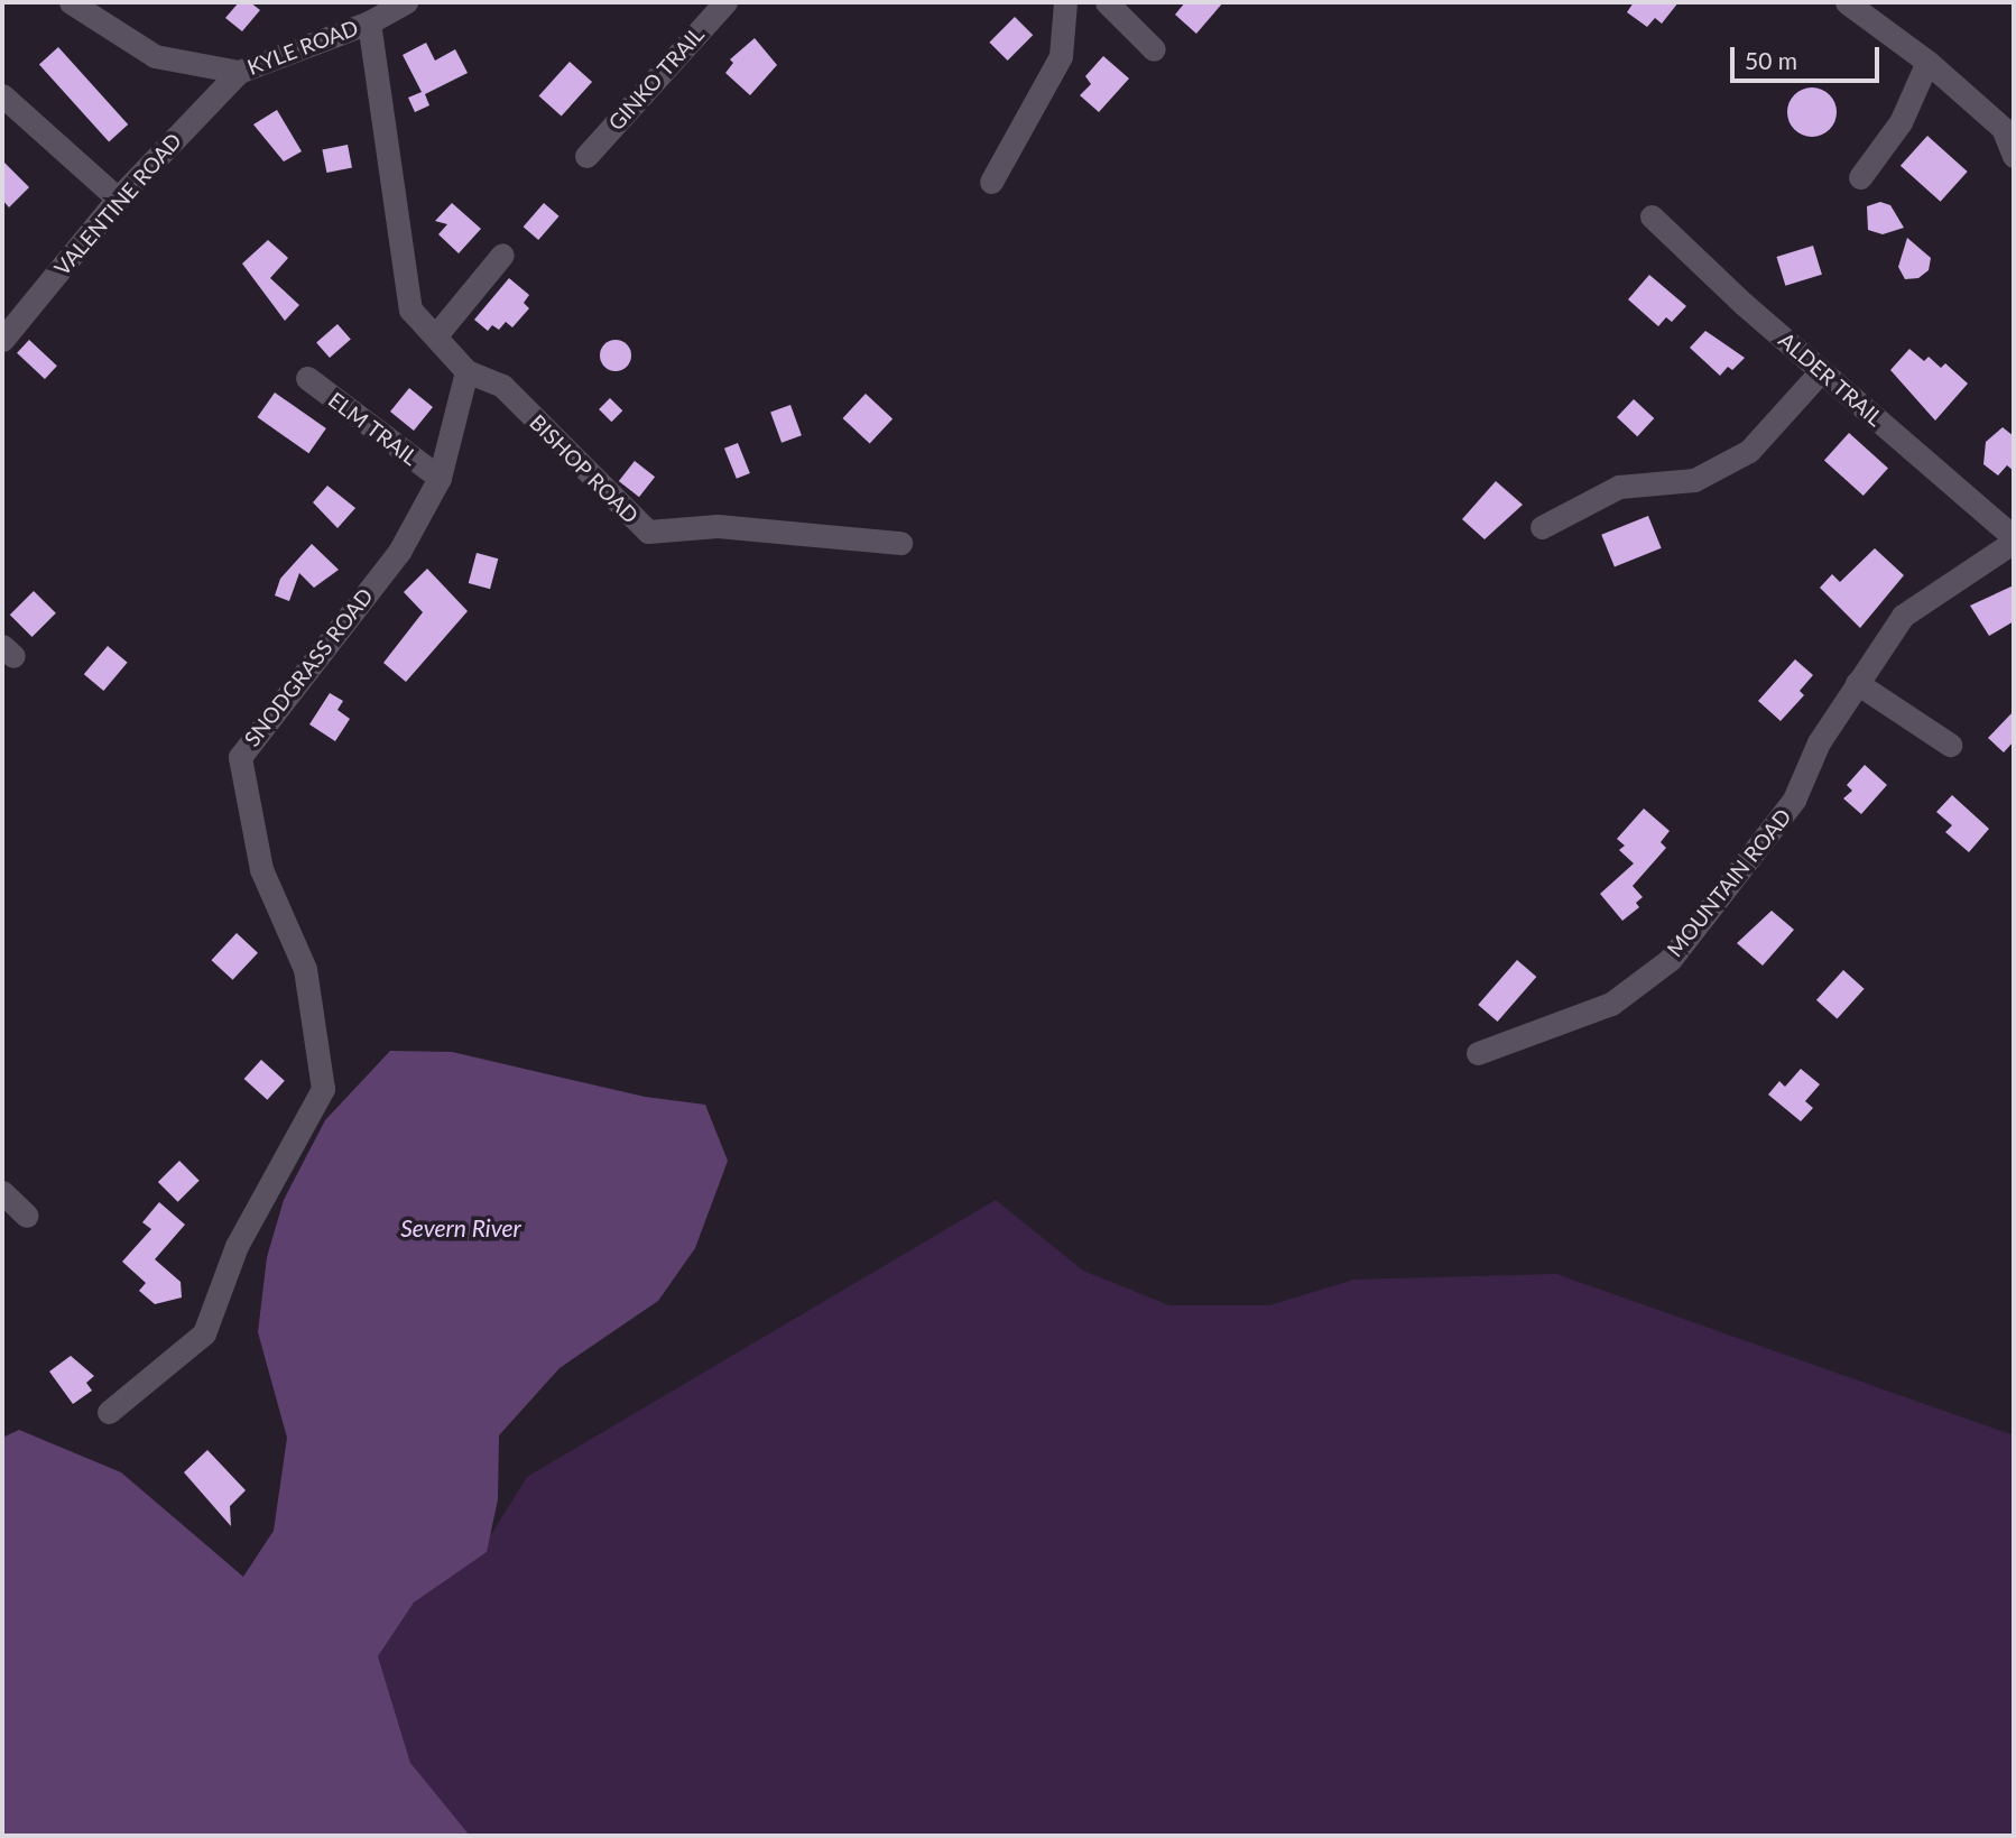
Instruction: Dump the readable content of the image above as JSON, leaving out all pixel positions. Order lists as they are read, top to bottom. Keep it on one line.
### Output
{"streets":{"street":["KYLE ROAD","GINKO TRAIL","VALENTINE ROAD","ALDER TRAIL","ELM TRAIL","BISHOP ROAD","SNODGRASS ROAD","MOUNTAIN ROAD"]},"crossings":[["KYLE ROAD","VALENTINE ROAD"],["ALDER TRAIL","MOUNTAIN ROAD"],["ELM TRAIL","SNODGRASS ROAD"],["BISHOP ROAD","SNODGRASS ROAD"]],"water":["Severn River"],"scale_bar":"50 m"}
